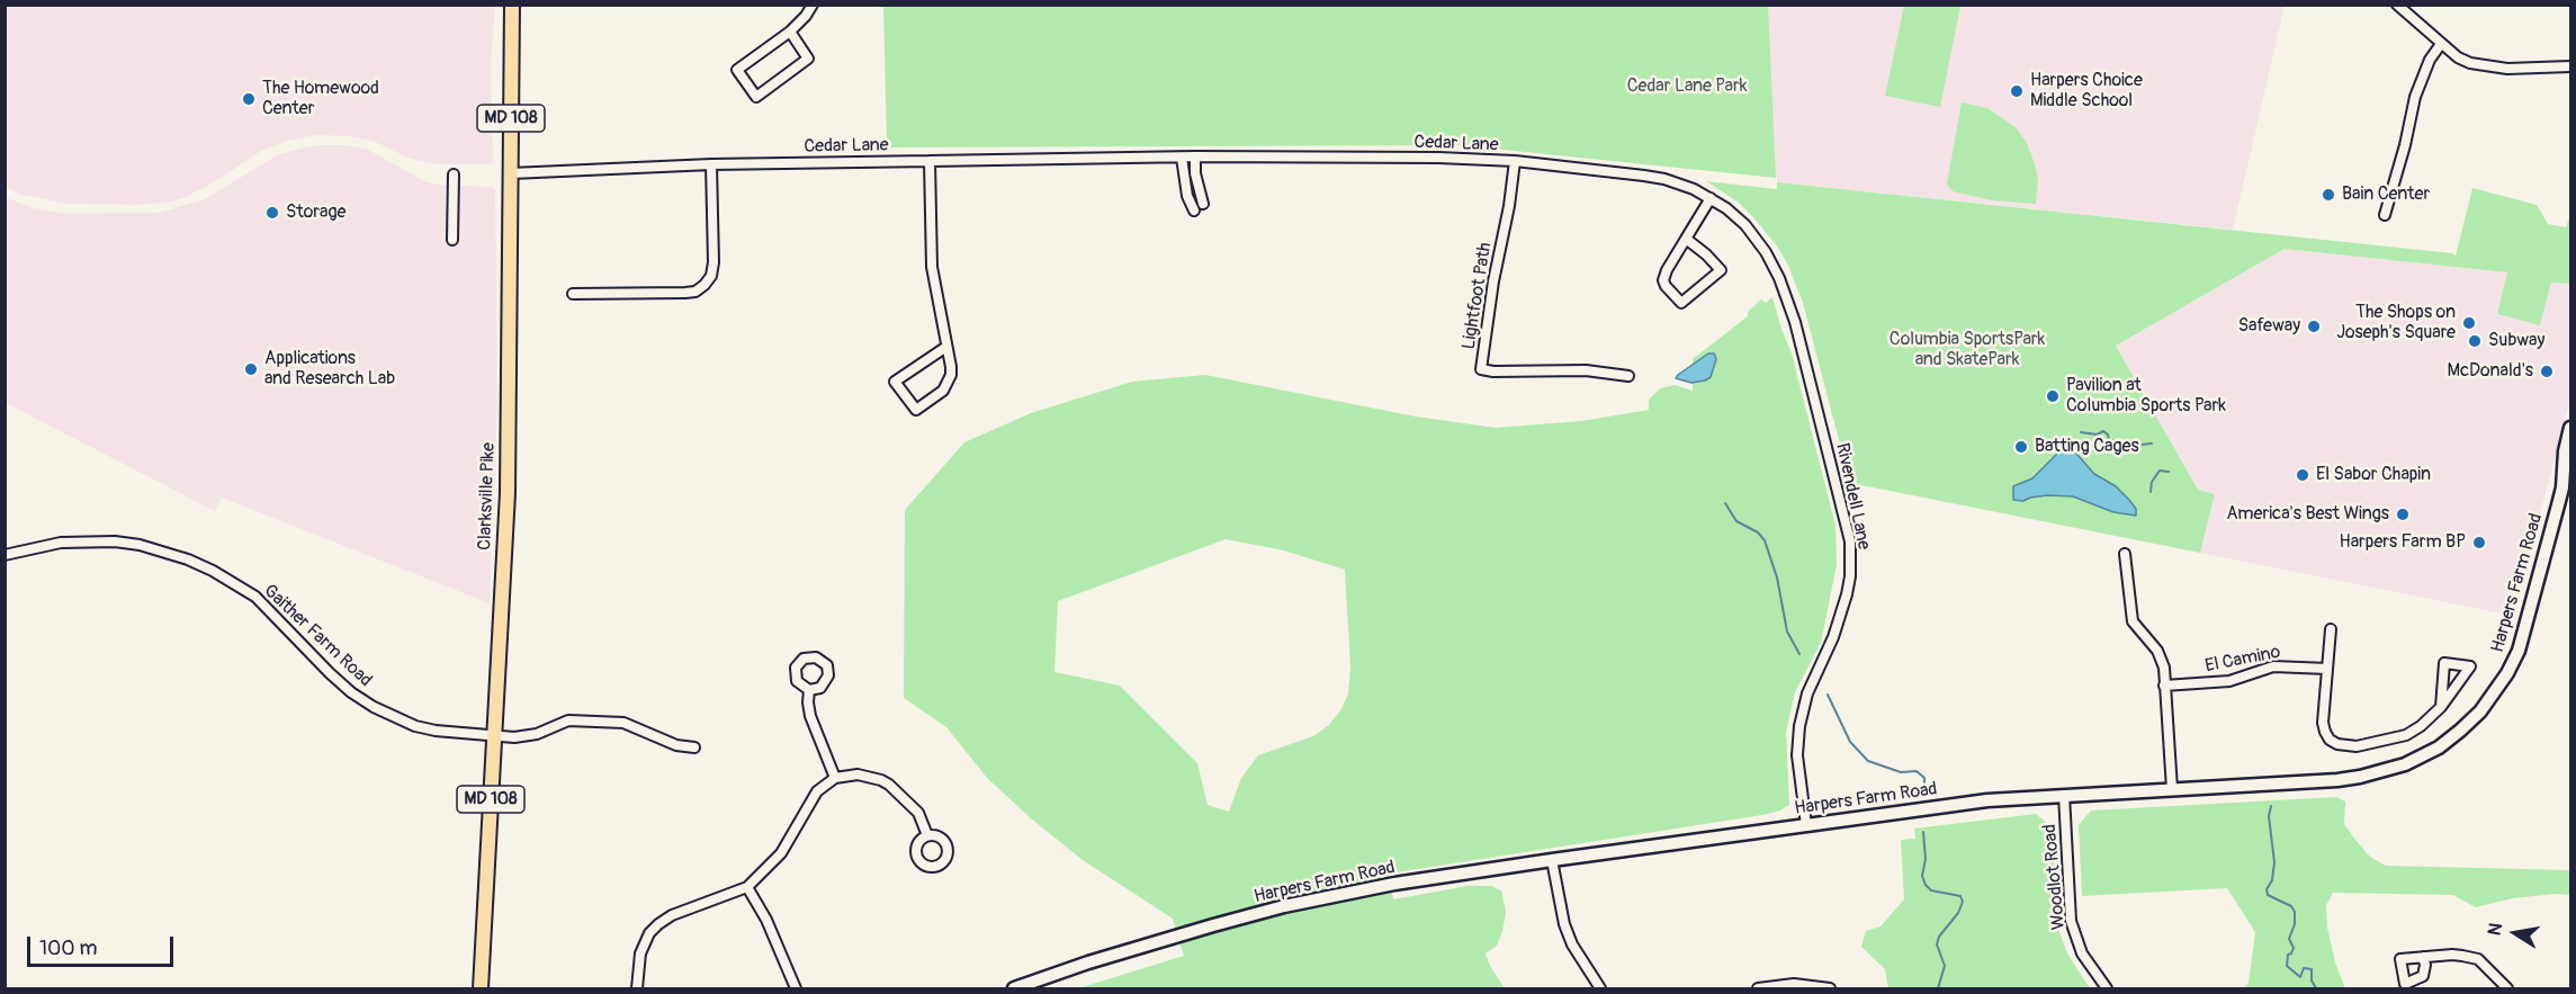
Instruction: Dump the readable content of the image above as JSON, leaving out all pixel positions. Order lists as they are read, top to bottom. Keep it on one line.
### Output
{"streets":{"main road":["MD 108","Clarksville Pike","Harpers Farm Road"],"street":["Cedar Lane","Lightfoot Path","Rivendell Lane","Gaither Farm Road","El Camino","Woodlot Road"]},"crossings":[["Cedar Lane","Lightfoot Path"],["Cedar Lane","Clarksville Pike"],["Cedar Lane","Rivendell Lane"],["Clarksville Pike","Gaither Farm Road"],["Rivendell Lane","Harpers Farm Road"],["Harpers Farm Road","Woodlot Road"]],"parks":["Cedar Lane Park","Columbia SportsPark and SkatePark"],"places":["Harpers Choice Middle School","The Homewood Center","Bain Center","Storage","The Shops on Joseph's Square","Safeway","Subway","Applications and Research Lab","McDonald's","Pavilion at Columbia Sports Park","Batting Cages","El Sabor Chapin","America's Best Wings","Harpers Farm BP"],"scale_bar":"100 m","north":"left"}
